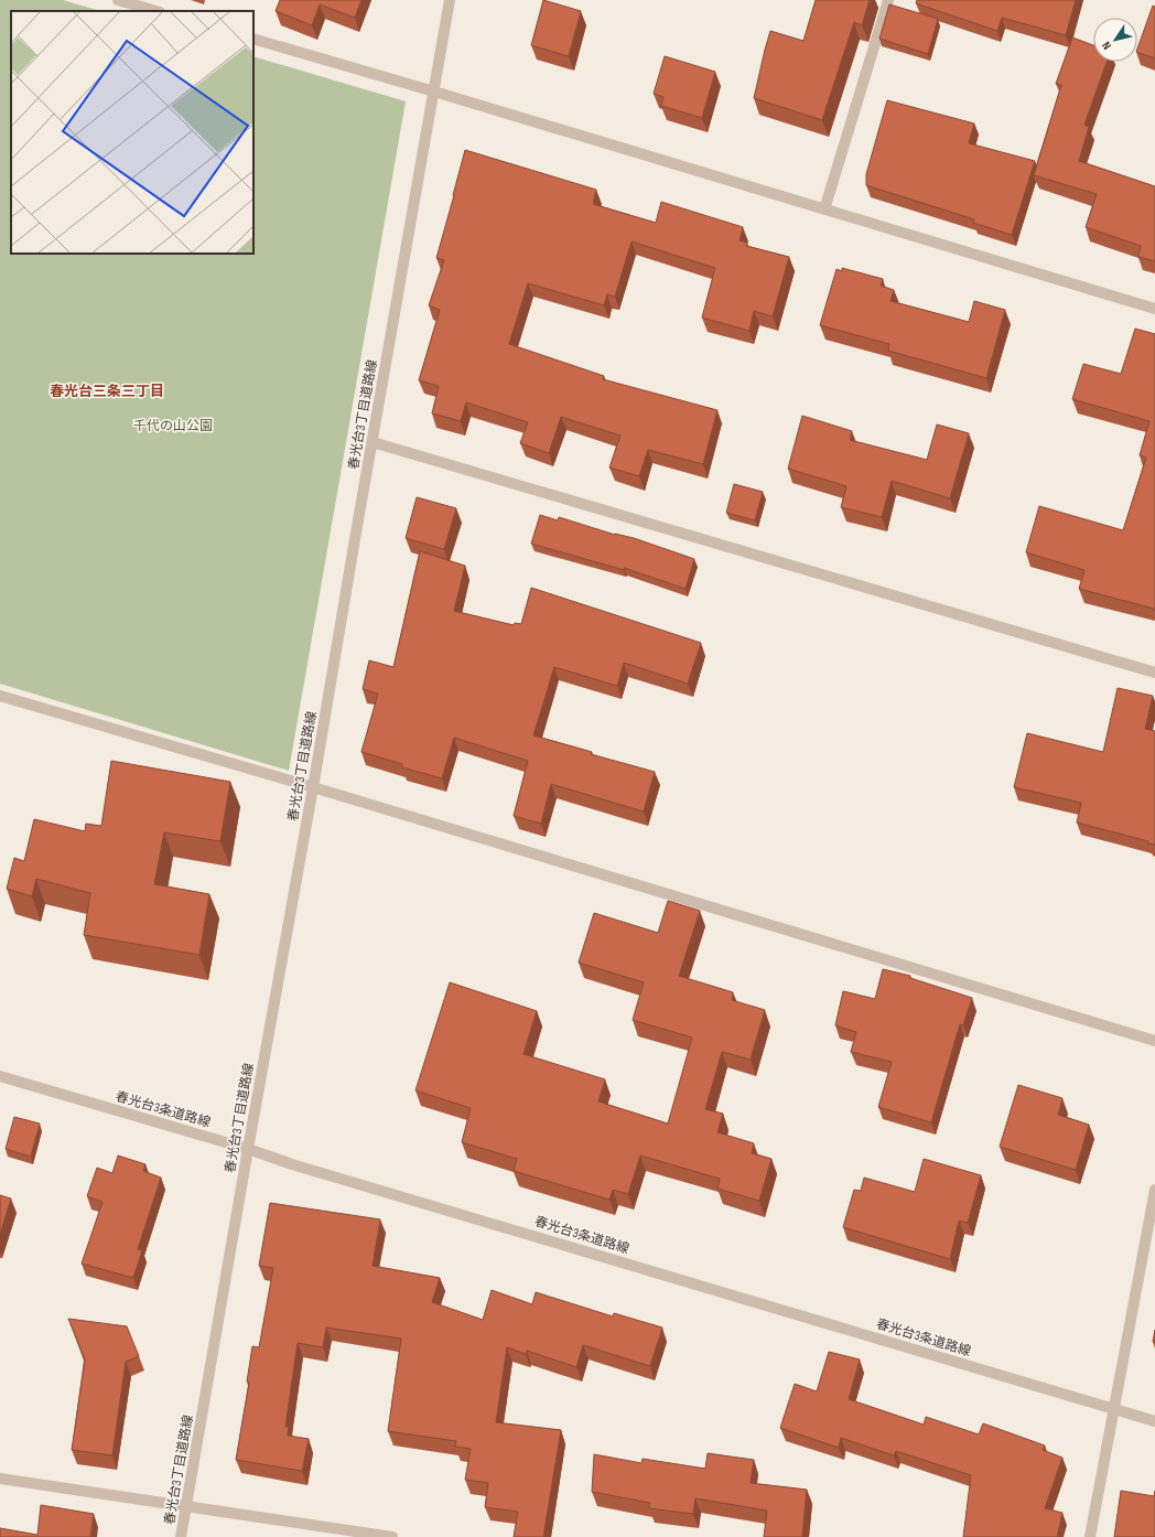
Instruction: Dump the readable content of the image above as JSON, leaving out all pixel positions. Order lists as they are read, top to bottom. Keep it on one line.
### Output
{"streets":{"street":["春光台3丁目道路線","春光台3条道路線"]},"crossings":[["春光台3丁目道路線","春光台3条道路線"]],"districts":["春光台三条三丁目"],"parks":["千代の山公園"],"north":"bottom left"}
